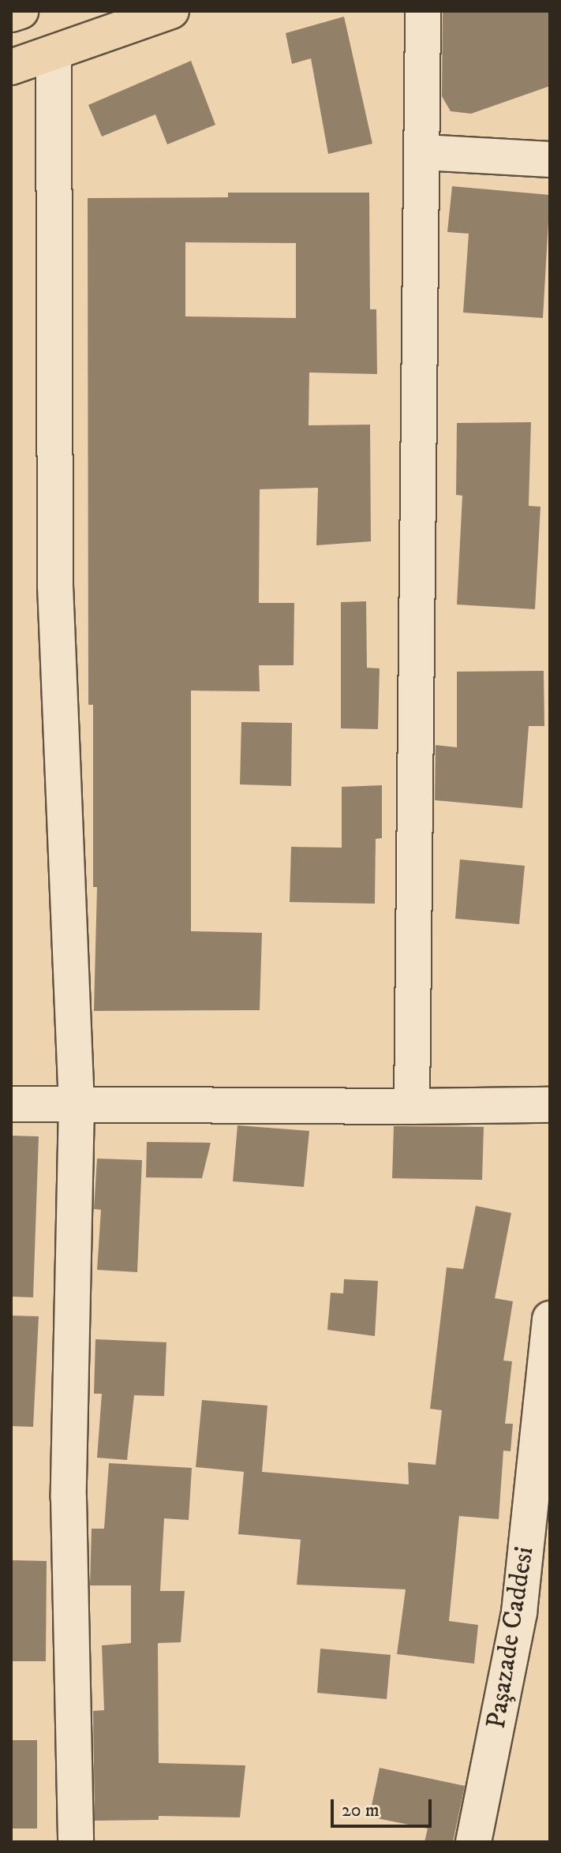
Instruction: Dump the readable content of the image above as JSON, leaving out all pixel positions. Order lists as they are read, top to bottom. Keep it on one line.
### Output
{"streets":{"street":["Paşazade Caddesi"]},"scale_bar":"20 m"}
